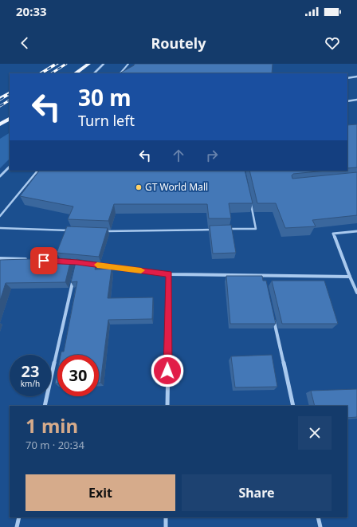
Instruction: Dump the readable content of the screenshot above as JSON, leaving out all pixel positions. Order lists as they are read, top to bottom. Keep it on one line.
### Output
{"places":["GT World Mall"],"page":{"status":"20:33","header":"Routely","turn":["30 m","Turn left"],"speed":"23 km/h","limit":"30","heading":["1 min","70 m · 20:34"],"buttons":["Exit","Share"]}}
